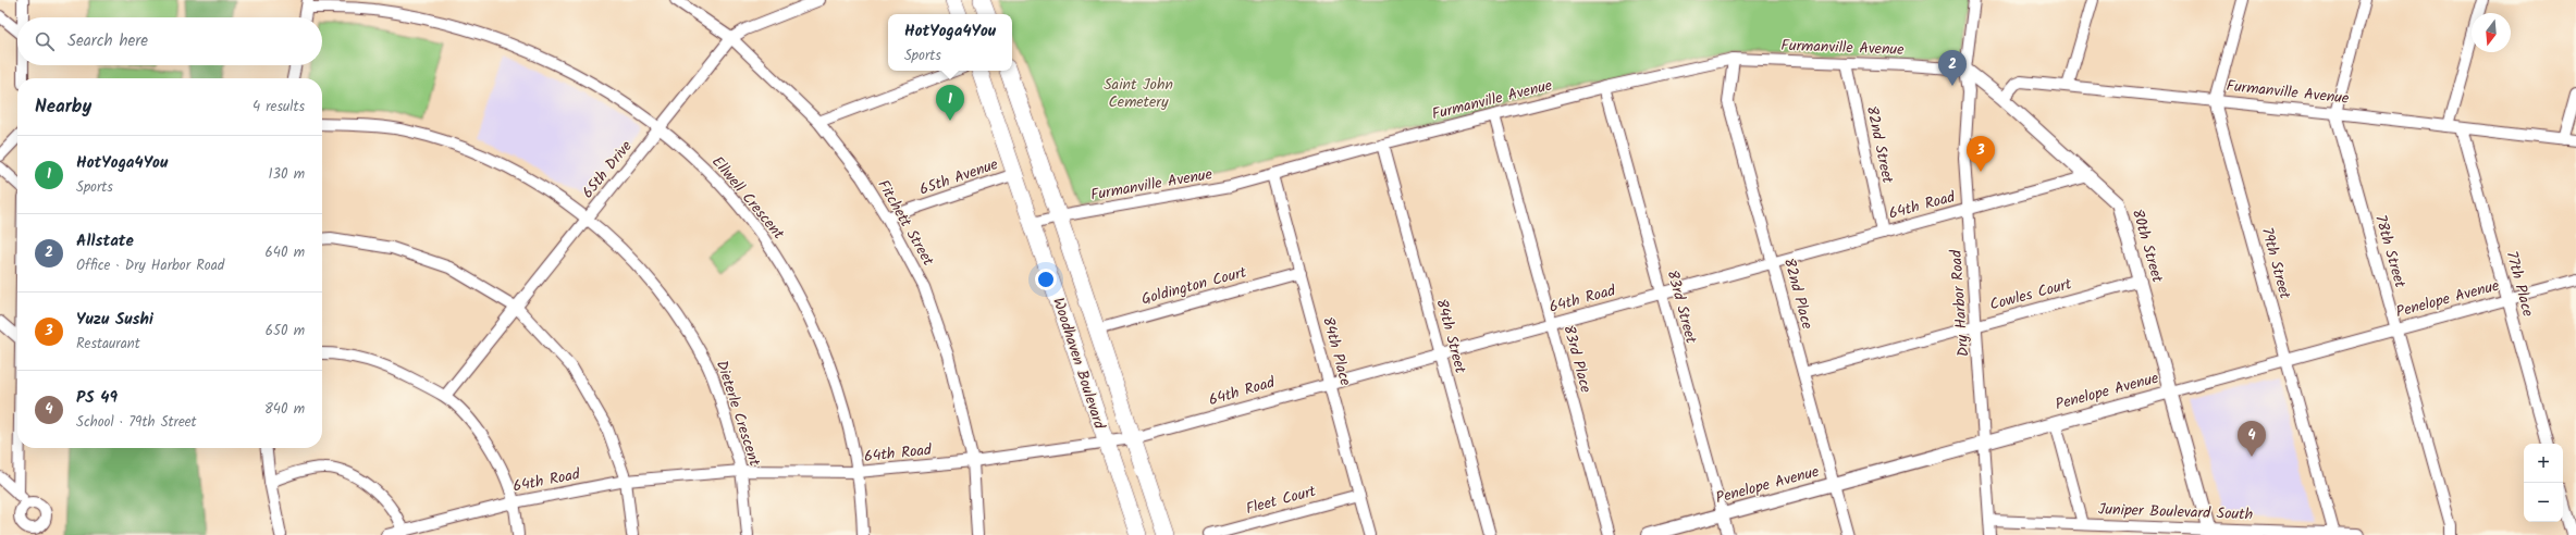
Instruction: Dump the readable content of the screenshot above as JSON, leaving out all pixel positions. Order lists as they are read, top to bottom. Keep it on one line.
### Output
{"streets":{"main road":["Woodhaven Boulevard"],"street":["Furmanville Avenue","82nd Street","65th Drive","65th Avenue","Ellwell Crescent","64th Road","Fitchett Street","80th Street","78th Street","79th Street","77th Place","Goldington Court","82nd Place","Cowles Court","Penelope Avenue","Dry Harbor Road","83rd Street","84th Street","84th Place","83rd Place","Dieterle Crescent","Fleet Court","Juniper Boulevard South"]},"crossings":[["Furmanville Avenue","82nd Street"],["Furmanville Avenue","80th Street"],["Furmanville Avenue","78th Street"],["Furmanville Avenue","79th Street"],["Furmanville Avenue","77th Place"],["Furmanville Avenue","82nd Place"],["Furmanville Avenue","Dry Harbor Road"],["Furmanville Avenue","83rd Street"],["Furmanville Avenue","84th Street"],["Furmanville Avenue","84th Place"],["Furmanville Avenue","83rd Place"],["Furmanville Avenue","Woodhaven Boulevard"],["82nd Street","64th Road"],["65th Drive","Ellwell Crescent"],["65th Drive","Fitchett Street"],["65th Drive","Dieterle Crescent"],["65th Avenue","Fitchett Street"],["65th Avenue","Woodhaven Boulevard"],["Ellwell Crescent","64th Road"],["64th Road","Fitchett Street"],["64th Road","80th Street"],["64th Road","82nd Place"],["64th Road","Dry Harbor Road"],["64th Road","83rd Street"],["64th Road","84th Street"],["64th Road","84th Place"],["64th Road","83rd Place"],["64th Road","Woodhaven Boulevard"],["64th Road","Dieterle Crescent"],["80th Street","Cowles Court"],["80th Street","Penelope Avenue"],["80th Street","Dry Harbor Road"],["80th Street","Juniper Boulevard South"],["78th Street","Penelope Avenue"],["79th Street","Penelope Avenue"],["79th Street","Juniper Boulevard South"],["77th Place","Penelope Avenue"],["Goldington Court","84th Place"],["Goldington Court","Woodhaven Boulevard"],["82nd Place","Cowles Court"],["82nd Place","Penelope Avenue"],["Cowles Court","Dry Harbor Road"],["Penelope Avenue","Dry Harbor Road"],["Penelope Avenue","83rd Street"],["Dry Harbor Road","Juniper Boulevard South"],["84th Place","Fleet Court"]],"parks":["Saint John Cemetery"],"north":"bottom","page":{"popup":["HotYoga4You","Sports"],"search":"Search here","pins":["2","1","3","4"],"heading":["Nearby","4 results"],"list":[{"mark":"1","name":"HotYoga4You","note":"Sports","value":"130 m"},{"mark":"2","name":"Allstate","note":"Office · Dry Harbor Road","value":"640 m"},{"mark":"3","name":"Yuzu Sushi","note":"Restaurant","value":"650 m"},{"mark":"4","name":"PS 49","note":"School · 79th Street","value":"840 m"}],"map_buttons":["+","−"]}}
